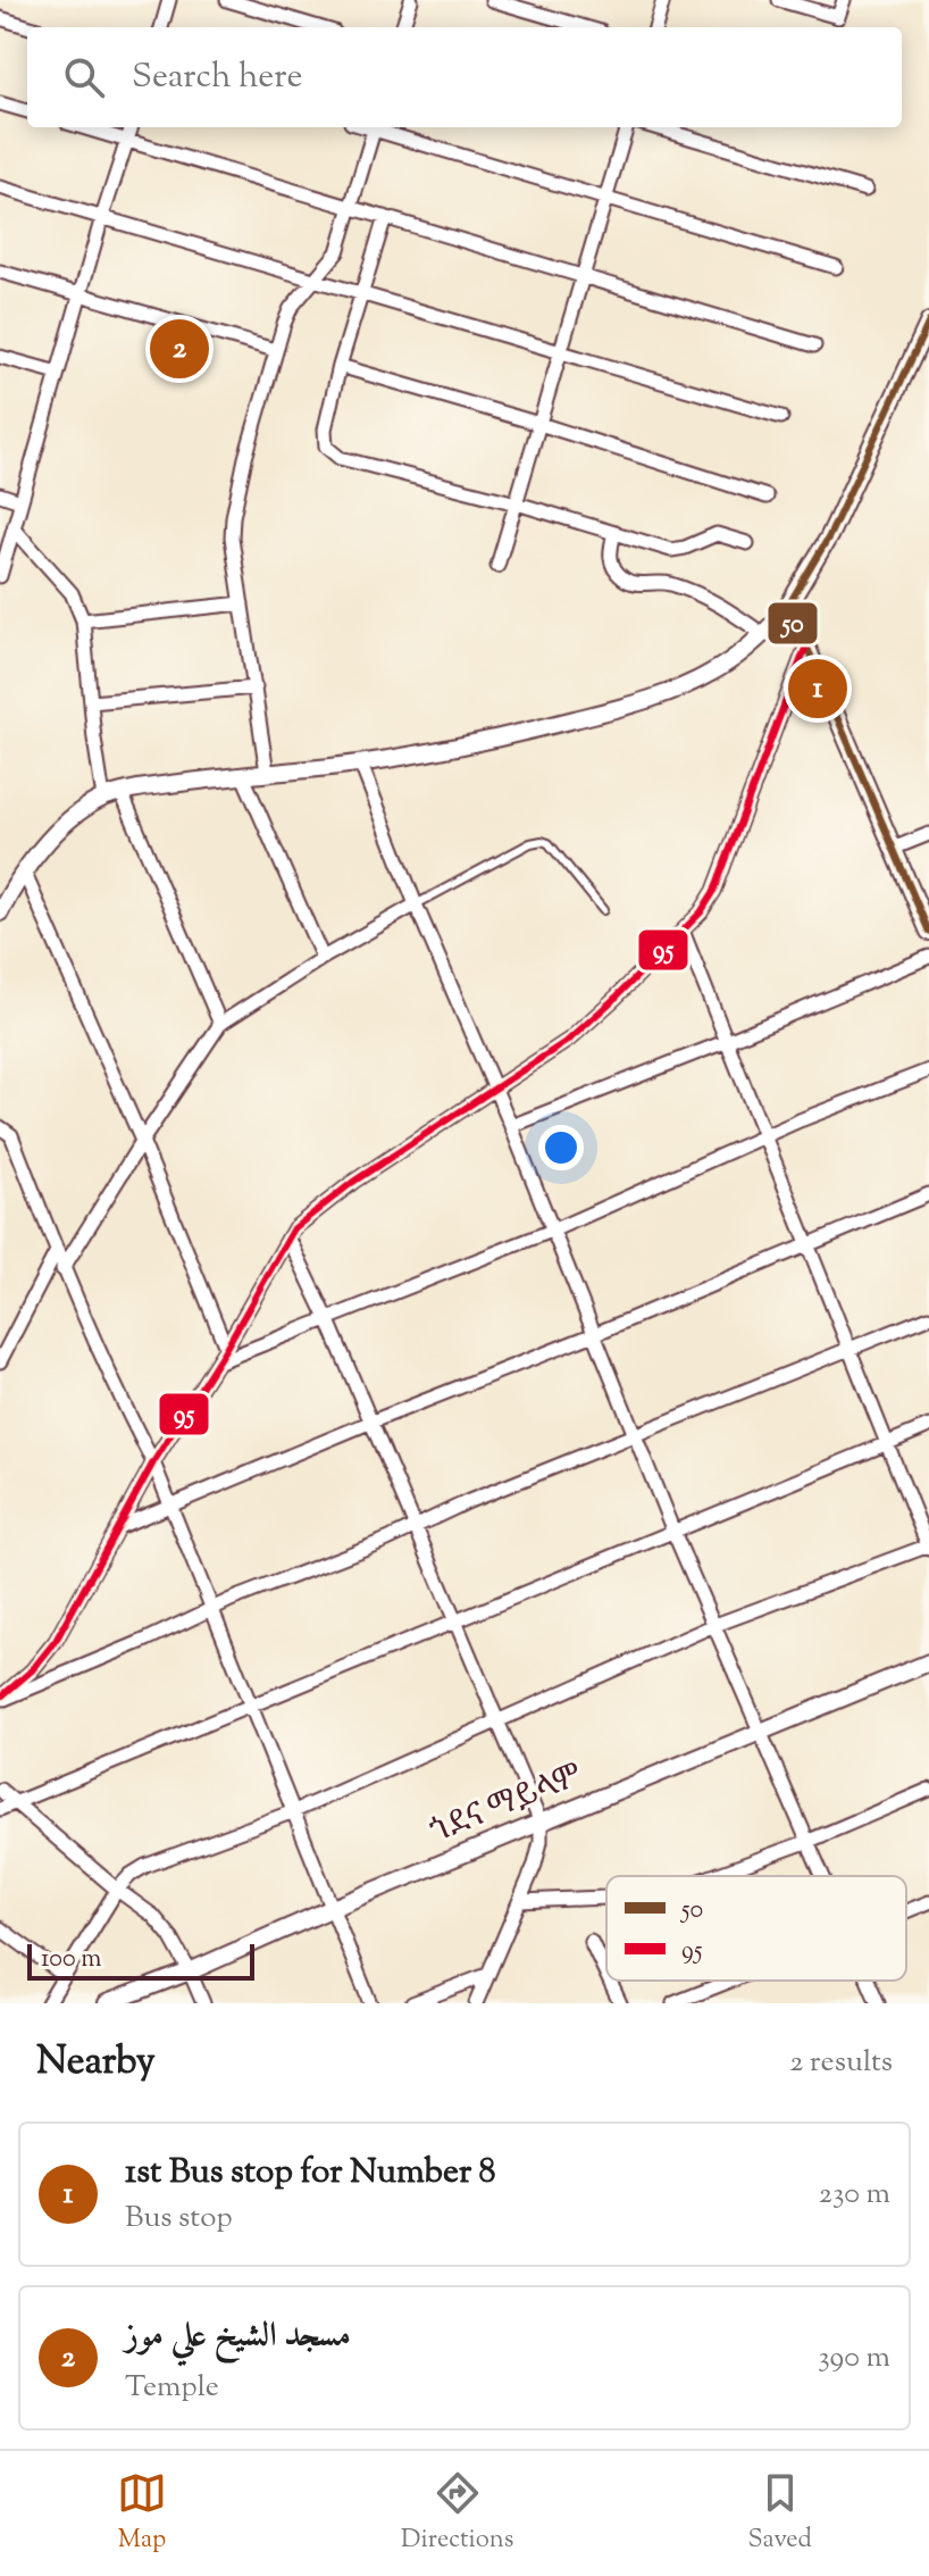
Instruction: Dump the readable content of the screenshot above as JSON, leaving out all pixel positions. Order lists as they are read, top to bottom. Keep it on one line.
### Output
{"streets":{"street":["ጎደና ማይላም"]},"lines":["transit line 50","transit line 95"],"legend":["50","95"],"scale_bar":"100 m","page":{"search":"Search here","pins":["2","1"],"scale":"100 m","heading":["Nearby","2 results"],"list":[{"mark":"1","name":"1st Bus stop for Number 8","note":"Bus stop","value":"230 m"},{"mark":"2","name":"مسجد الشيخ علي موز","note":"Temple","value":"390 m"}],"nav":["Map","Directions","Saved"]}}
